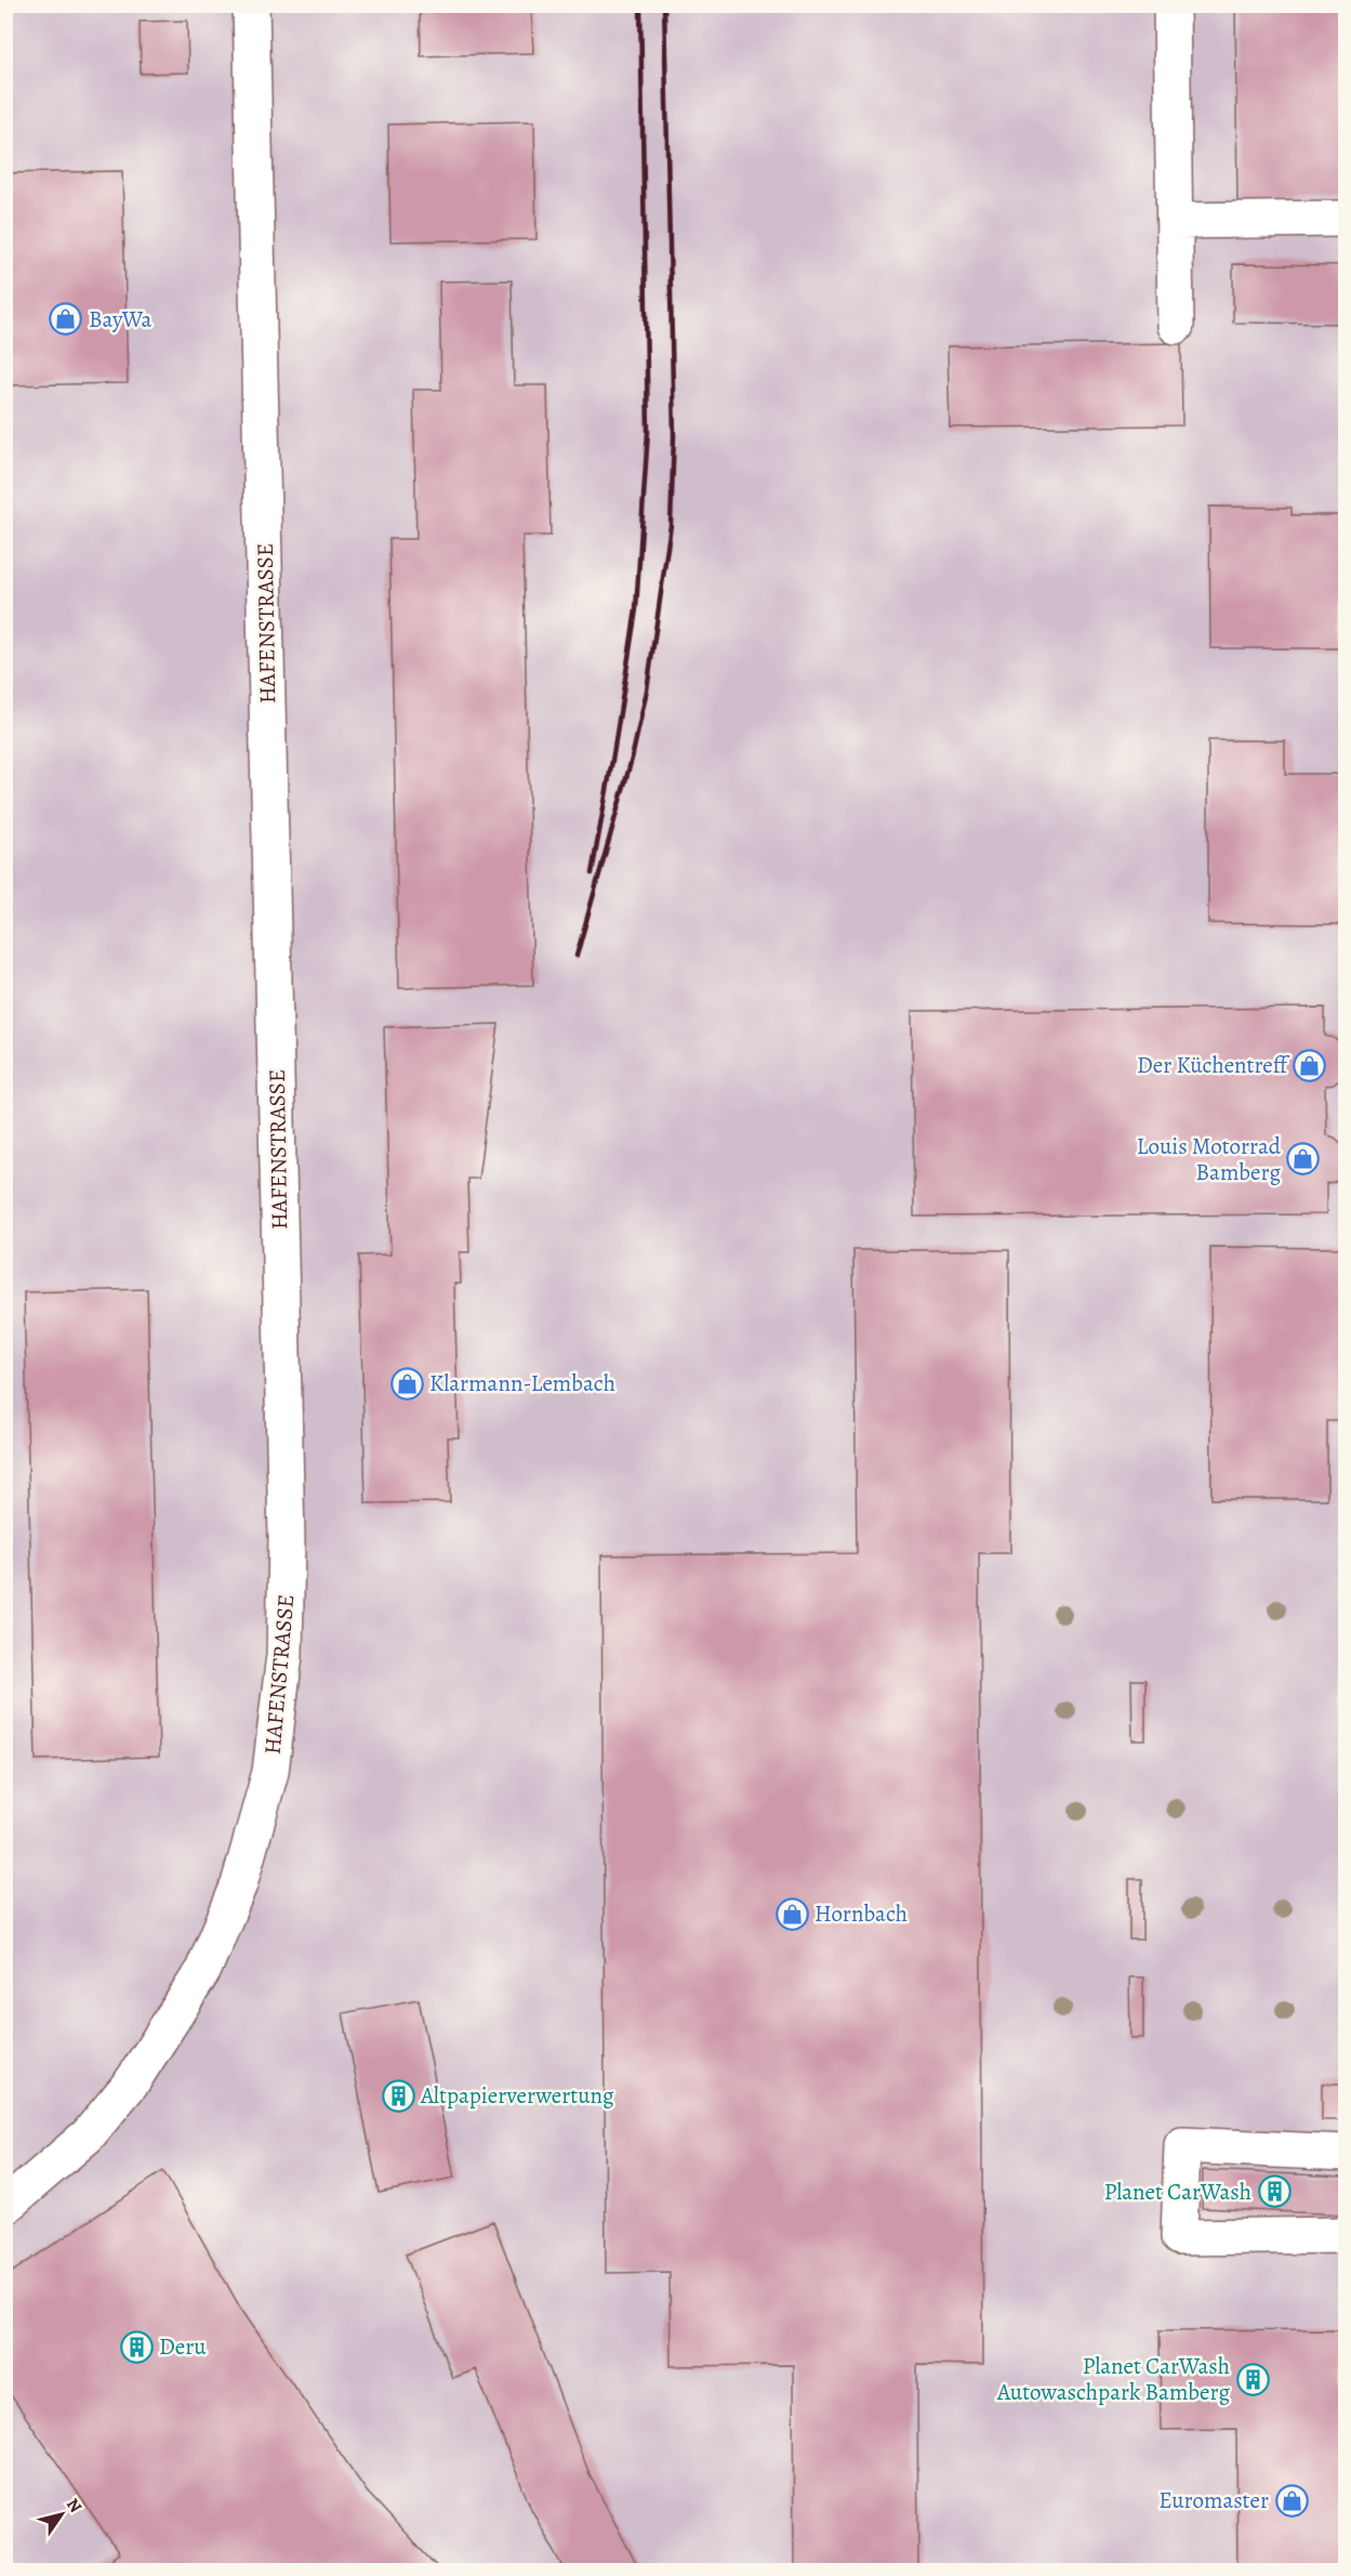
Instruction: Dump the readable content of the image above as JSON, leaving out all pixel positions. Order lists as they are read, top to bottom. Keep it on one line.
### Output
{"streets":{"street":["HAFENSTRASSE"]},"places":{"shop":["BayWa","Der Küchentreff","Louis Motorrad Bamberg","Klarmann-Lembach","Hornbach","Euromaster"],"building":["Altpapierverwertung","Planet CarWash","Deru","Planet CarWash Autowaschpark Bamberg"]},"north":"top right"}
